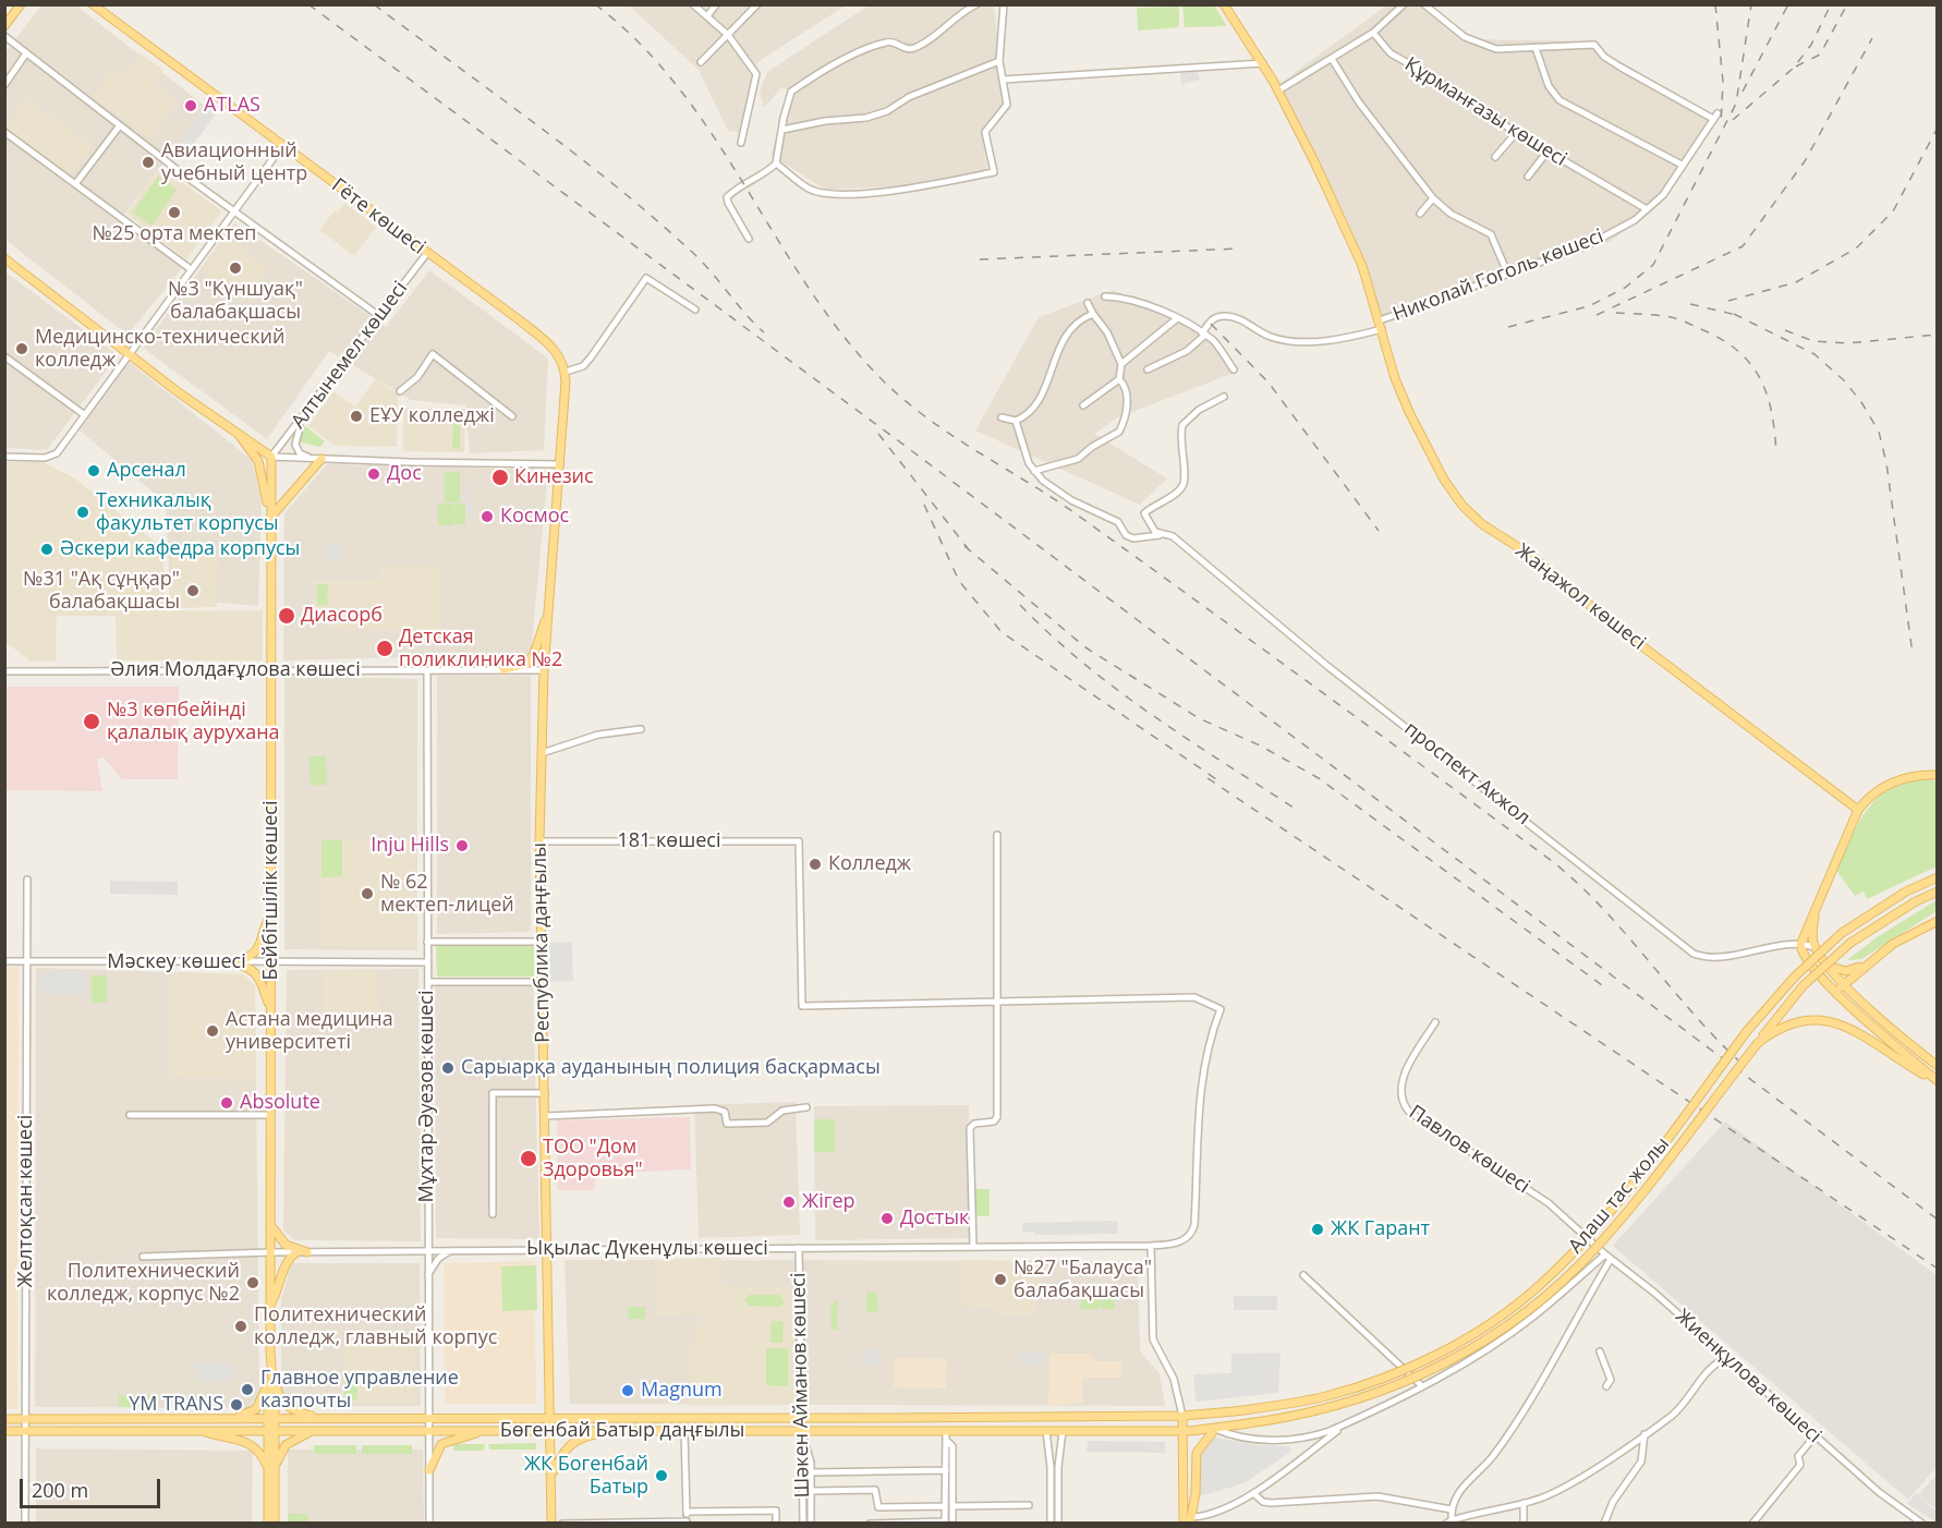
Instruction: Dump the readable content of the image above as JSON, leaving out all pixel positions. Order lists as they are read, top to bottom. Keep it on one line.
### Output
{"streets":{"main road":["Гёте көшесі","Николай Гоголь көшесі","Жаңажол көшесі","Бейбітшілік көшесі","Республика даңғылы","Алаш тас жолы","Бөгенбай Батыр даңғылы"],"street":["Құрманғазы көшесі","Алтынемел көшесі","Әлия Молдағұлова көшесі","проспект Акжол","181 көшесі","Мәскеу көшесі","Мұхтар Әуезов көшесі","Павлов көшесі","Желтоқсан көшесі","Ықылас Дүкенұлы көшесі","Жиенқұлова көшесі","Шәкен Айманов көшесі"]},"crossings":[["Құрманғазы көшесі","Николай Гоголь көшесі"],["Гёте көшесі","Алтынемел көшесі"],["Гёте көшесі","Республика даңғылы"],["Николай Гоголь көшесі","Жаңажол көшесі"],["Алтынемел көшесі","Бейбітшілік көшесі"],["Әлия Молдағұлова көшесі","Бейбітшілік көшесі"],["Әлия Молдағұлова көшесі","Республика даңғылы"],["Әлия Молдағұлова көшесі","Мұхтар Әуезов көшесі"],["181 көшесі","Республика даңғылы"],["181 көшесі","Ықылас Дүкенұлы көшесі"],["Бейбітшілік көшесі","Мәскеу көшесі"],["Бейбітшілік көшесі","Ықылас Дүкенұлы көшесі"],["Бейбітшілік көшесі","Бөгенбай Батыр даңғылы"],["Республика даңғылы","Ықылас Дүкенұлы көшесі"],["Республика даңғылы","Бөгенбай Батыр даңғылы"],["Мәскеу көшесі","Мұхтар Әуезов көшесі"],["Мәскеу көшесі","Желтоқсан көшесі"],["Мұхтар Әуезов көшесі","Ықылас Дүкенұлы көшесі"],["Мұхтар Әуезов көшесі","Бөгенбай Батыр даңғылы"],["Павлов көшесі","Жиенқұлова көшесі"],["Алаш тас жолы","Бөгенбай Батыр даңғылы"],["Желтоқсан көшесі","Бөгенбай Батыр даңғылы"],["Ықылас Дүкенұлы көшесі","Шәкен Айманов көшесі"],["Шәкен Айманов көшесі","Бөгенбай Батыр даңғылы"]],"places":["ATLAS","Авиационный учебный центр","№25 орта мектеп","№3 \"Күншуақ\" балабақшасы","Медицинско-технический колледж","ЕҰУ колледжі","Арсенал","Дос","Кинезис","Техникалық факультет корпусы","Космос","Әскери кафедра корпусы","№31 \"Ақ сұңқар\" балабақшасы","Диасорб","Детская поликлиника №2","№3 көпбейінді қалалық аурухана","Inju Hills","Колледж","№ 62 мектеп-лицей","Астана медицина университеті","Сарыарқа ауданының полиция басқармасы","Absolute","ТОО \"Дом Здоровья\"","Жiгер","Достык","ЖК Гарант","№27 \"Балауса\" балабақшасы","Политехнический колледж, корпус №2","Политехнический колледж, главный корпус","Главное управление казпочты","Magnum","YM TRANS","ЖК Богенбай Батыр"],"scale_bar":"200 m"}
